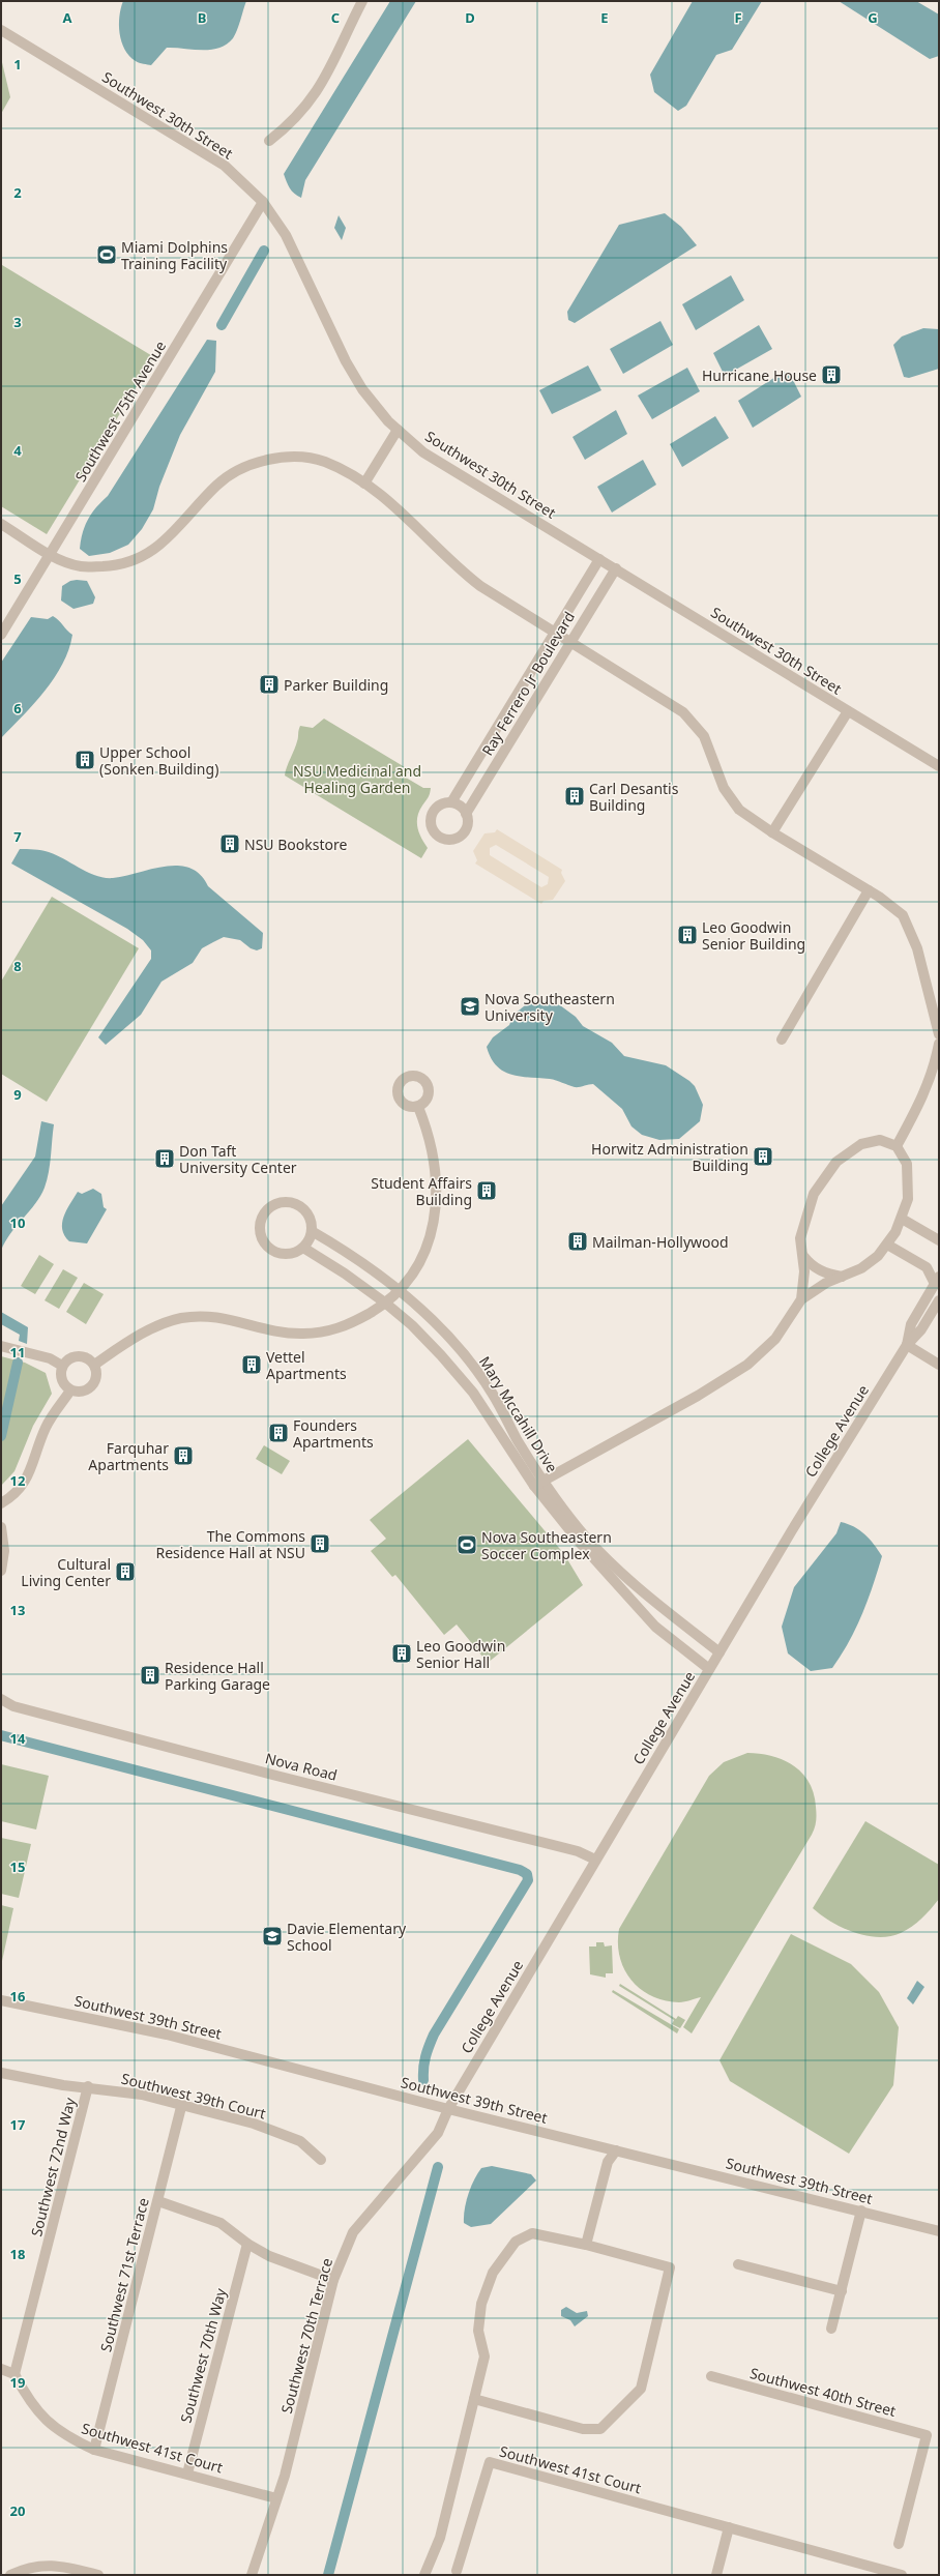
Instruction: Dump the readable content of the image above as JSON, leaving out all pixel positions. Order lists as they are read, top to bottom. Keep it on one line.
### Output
{"streets":{"street":["Southwest 30th Street","Southwest 75th Avenue","Ray Ferrero Jr Boulevard","Mary Mccahill Drive","College Avenue","Nova Road","Southwest 39th Street","Southwest 39th Court","Southwest 72nd Way","Southwest 71st Terrace","Southwest 70th Terrace","Southwest 70th Way","Southwest 40th Street","Southwest 41st Court"]},"crossings":[["Southwest 30th Street","Southwest 75th Avenue"],["Southwest 30th Street","Ray Ferrero Jr Boulevard"],["Mary Mccahill Drive","College Avenue"],["College Avenue","Nova Road"],["College Avenue","Southwest 39th Street"],["College Avenue","Southwest 70th Terrace"],["Southwest 39th Street","Southwest 70th Terrace"],["Southwest 39th Court","Southwest 72nd Way"],["Southwest 39th Court","Southwest 71st Terrace"],["Southwest 72nd Way","Southwest 41st Court"],["Southwest 71st Terrace","Southwest 41st Court"],["Southwest 70th Terrace","Southwest 41st Court"],["Southwest 70th Way","Southwest 41st Court"]],"parks":["NSU Medicinal and Healing Garden"],"places":{"sports":["Miami Dolphins Training Facility","Nova Southeastern Soccer Complex"],"building":["Hurricane House","Parker Building","Upper School (Sonken Building)","Carl Desantis Building","NSU Bookstore","Leo Goodwin Senior Building","Horwitz Administration Building","Don Taft University Center","Student Affairs Building","Mailman-Hollywood","Vettel Apartments","Founders Apartments","Farquhar Apartments","The Commons Residence Hall at NSU","Cultural Living Center","Leo Goodwin Senior Hall","Residence Hall Parking Garage"],"school or university":["Nova Southeastern University","Davie Elementary School"]},"grid":{"columns":["A","B","C","D","E","F","G"],"rows":["1","2","3","4","5","6","7","8","9","10","11","12","13","14","15","16","17","18","19","20"]}}
